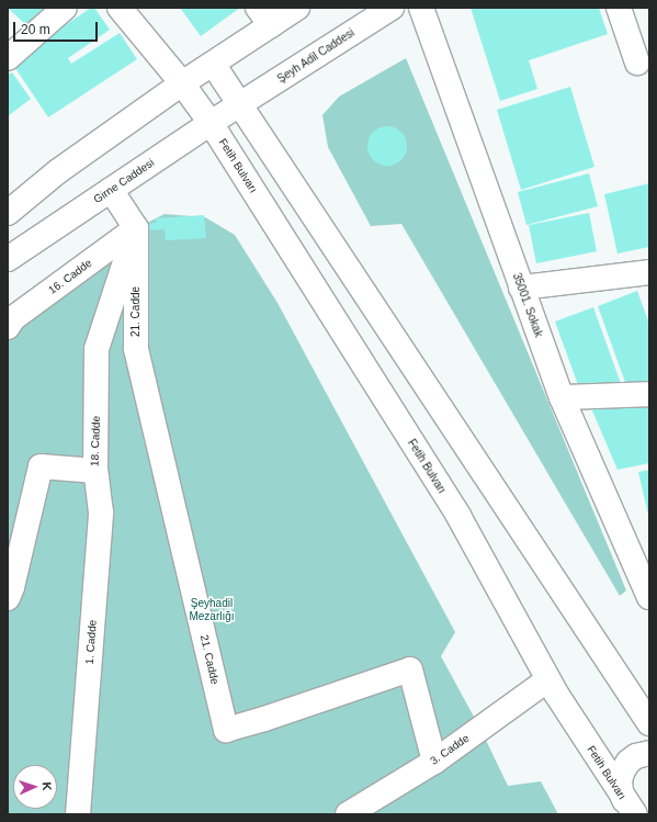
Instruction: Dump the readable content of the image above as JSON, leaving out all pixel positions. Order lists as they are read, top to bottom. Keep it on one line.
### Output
{"streets":{"main road":["Şeyh Adil Caddesi","Fetih Bulvarı","Girne Caddesi","16. Cadde","35001. Sokak","21. Cadde","18. Cadde","1. Cadde","3. Cadde"]},"crossings":[["Şeyh Adil Caddesi","Girne Caddesi"],["Fetih Bulvarı","Girne Caddesi"],["Fetih Bulvarı","3. Cadde"],["16. Cadde","21. Cadde"],["16. Cadde","18. Cadde"],["21. Cadde","18. Cadde"],["21. Cadde","3. Cadde"],["18. Cadde","1. Cadde"]],"parks":["Şeyhadil Mezarlığı"],"scale_bar":"20 m","north":"right"}
